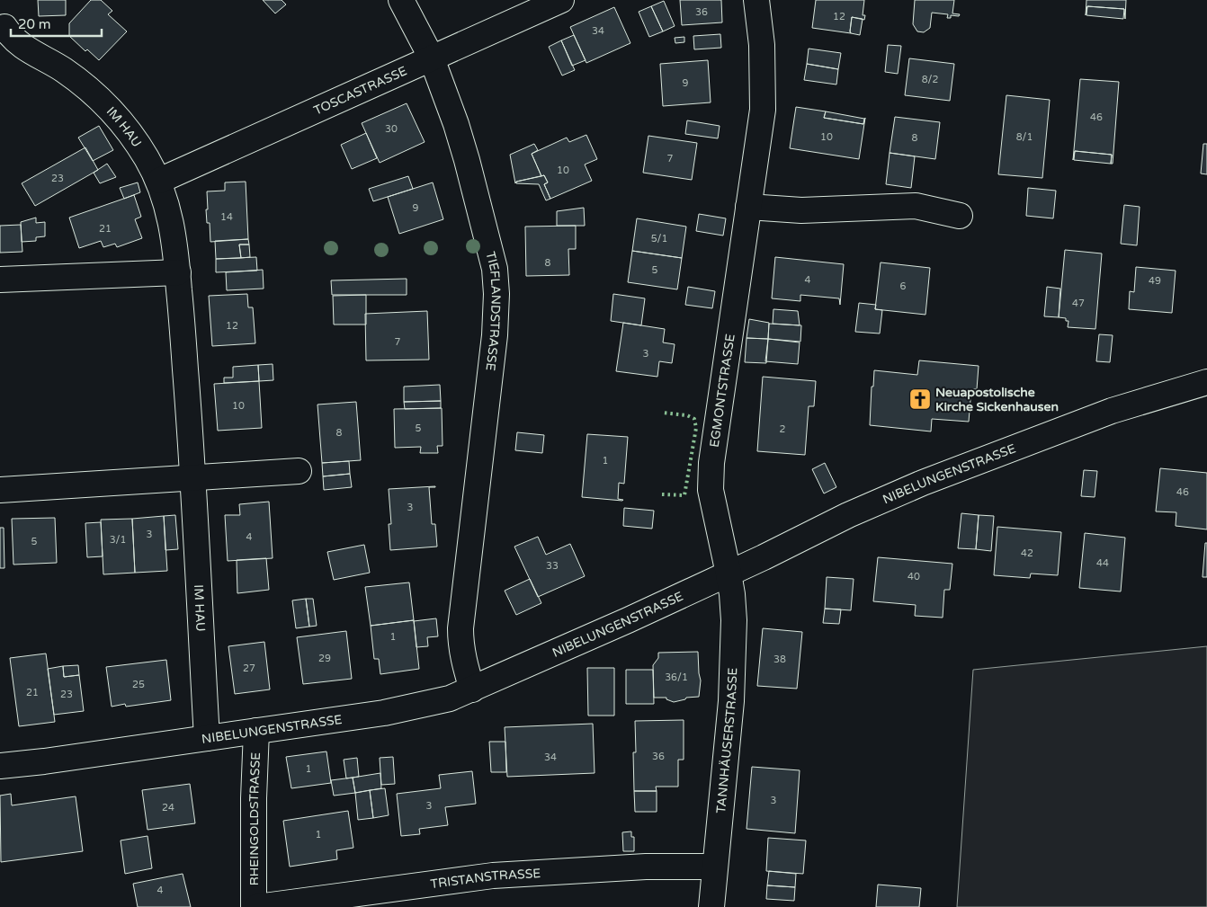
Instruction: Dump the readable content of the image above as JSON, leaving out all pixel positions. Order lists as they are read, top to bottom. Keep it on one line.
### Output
{"streets":{"street":["TOSCASTRASSE","IM HAU","TIEFLANDSTRASSE","EGMONTSTRASSE","NIBELUNGENSTRASSE","TANNHÄUSERSTRASSE","RHEINGOLDSTRASSE","TRISTANSTRASSE"]},"crossings":[["TOSCASTRASSE","IM HAU"],["TOSCASTRASSE","TIEFLANDSTRASSE"],["IM HAU","NIBELUNGENSTRASSE"],["TIEFLANDSTRASSE","NIBELUNGENSTRASSE"],["EGMONTSTRASSE","NIBELUNGENSTRASSE"],["EGMONTSTRASSE","TANNHÄUSERSTRASSE"],["NIBELUNGENSTRASSE","TANNHÄUSERSTRASSE"],["NIBELUNGENSTRASSE","RHEINGOLDSTRASSE"],["TANNHÄUSERSTRASSE","TRISTANSTRASSE"]],"places":{"church":["Neuapostolische Kirche Sickenhausen"]},"house_numbers":["36","12","34","8/2","9","46","30","10","8/1","8","7","10","23","9","14","21","5/1","8","5","4","49","6","47","12","7","3","10","5","2","8","1","46","3","3","4","3/1","5","42","44","33","40","1","29","38","27","36/1","25","21","23","36","34","1","3","3","24","1","4"],"scale_bar":"20 m"}
